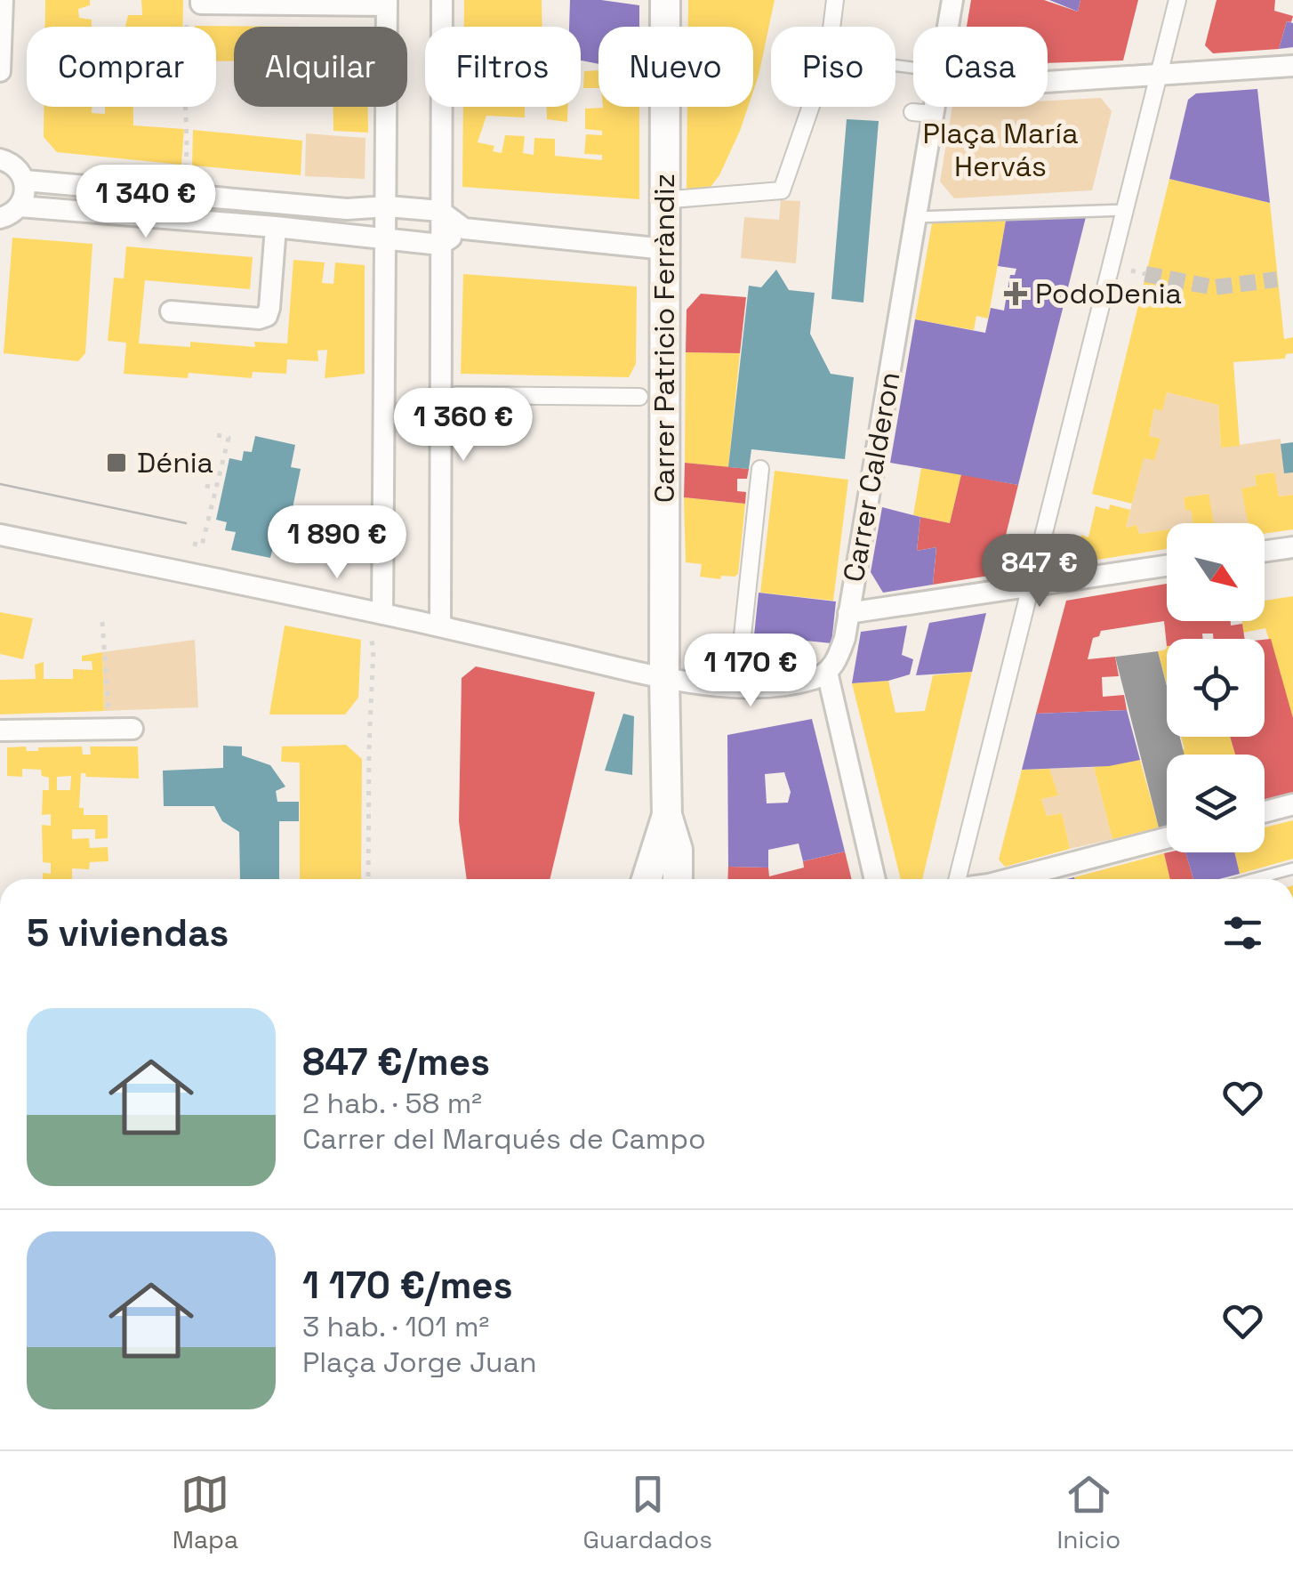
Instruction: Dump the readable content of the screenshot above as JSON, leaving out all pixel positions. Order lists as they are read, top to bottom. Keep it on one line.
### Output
{"streets":{"main road":["Carrer Patricio Ferràndiz"],"street":["Carrer Calderon"]},"parks":["Plaça María Hervás"],"places":{"health":["PodoDenia"],"transit":["Dénia"]},"north":"bottom right","page":{"chip":["Comprar","Alquilar","Filtros","Nuevo","Piso","Casa"],"price":["1 340 €","1 360 €","1 890 €","847 €","1 170 €"],"heading":"5 viviendas","list":[{"name":"847 €/mes","note":"2 hab. · 58 m² · Carrer del Marqués de Campo"},{"name":"1 170 €/mes","note":"3 hab. · 101 m² · Plaça Jorge Juan"}],"tabs":["Mapa","Guardados","Inicio"]}}
